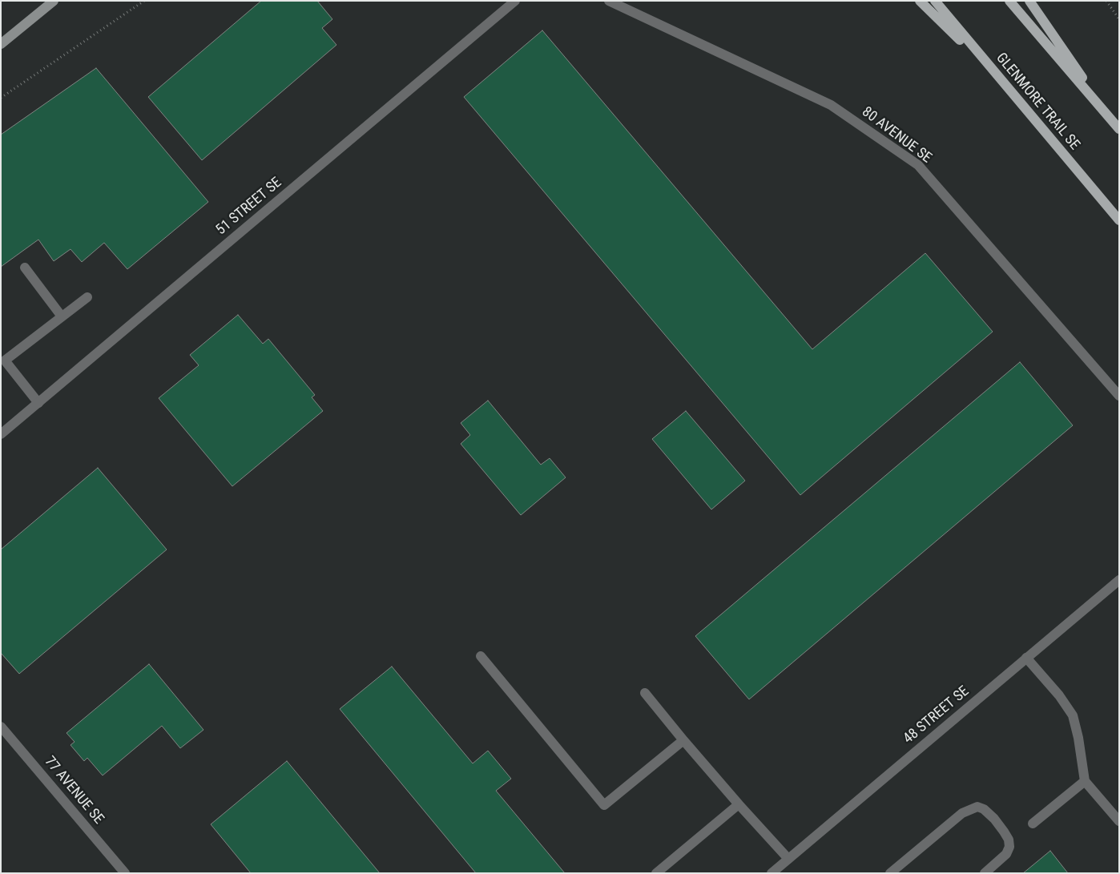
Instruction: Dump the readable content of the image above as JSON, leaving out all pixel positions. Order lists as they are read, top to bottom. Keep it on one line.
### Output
{"streets":{"main road":["GLENMORE TRAIL SE"],"street":["80 AVENUE SE","51 STREET SE","48 STREET SE","77 AVENUE SE"]}}
